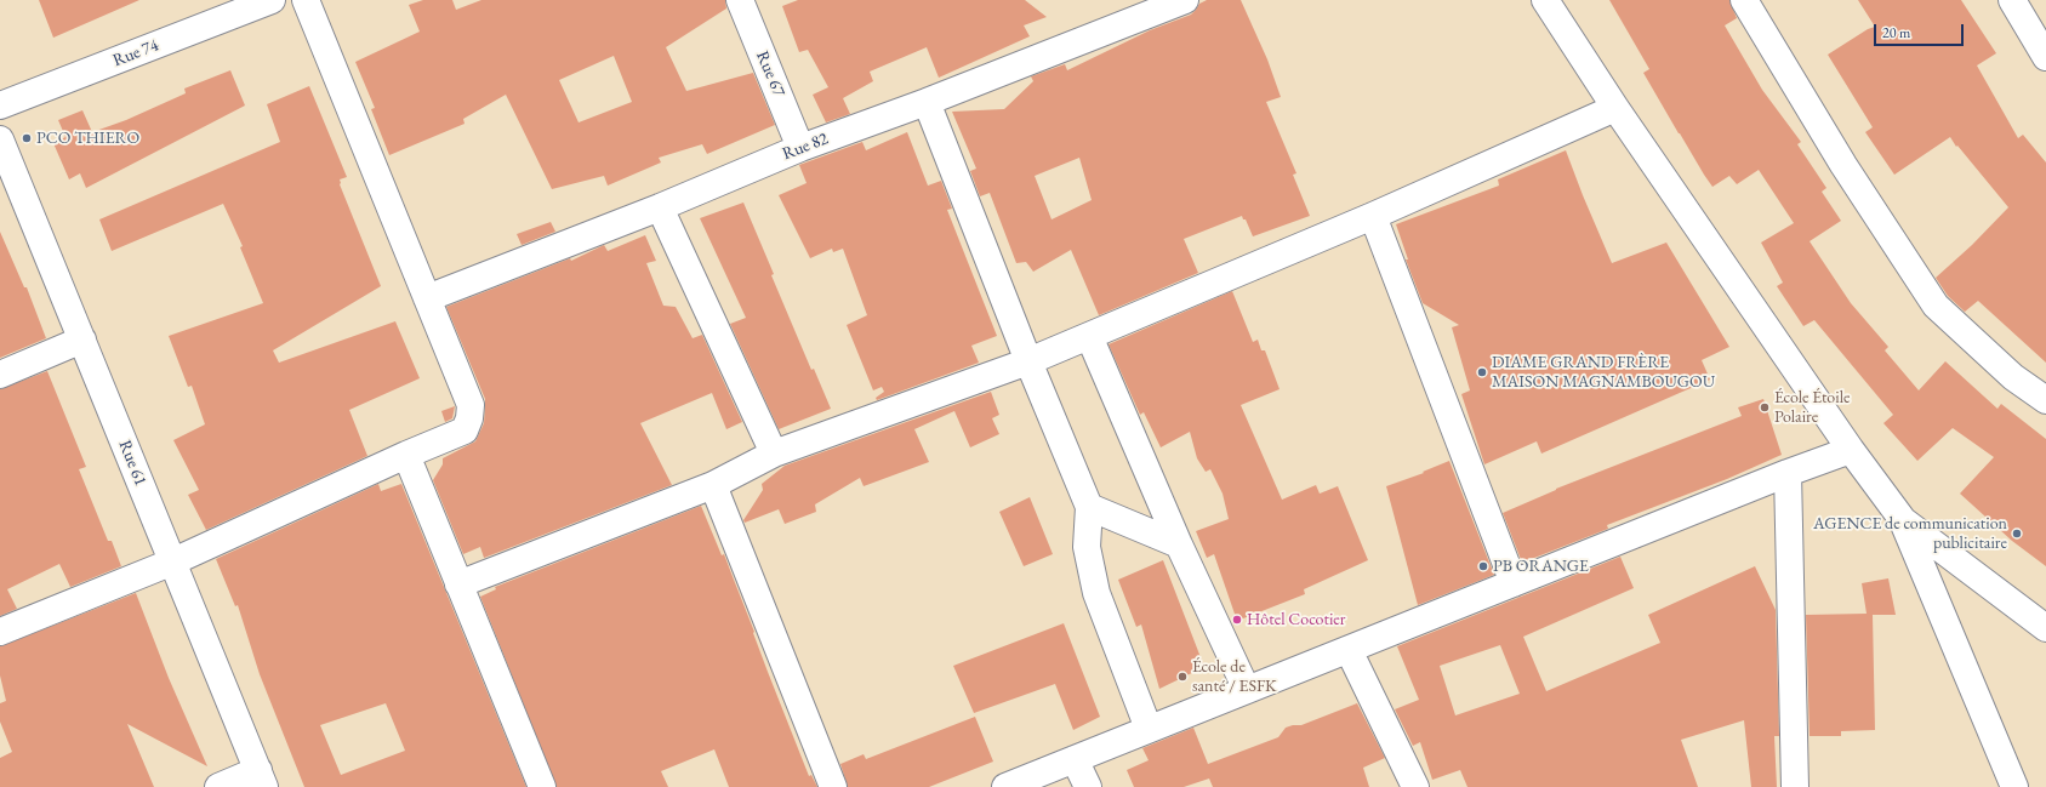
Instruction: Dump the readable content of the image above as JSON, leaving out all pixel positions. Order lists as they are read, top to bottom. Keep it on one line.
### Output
{"streets":{"street":["Rue 74","Rue 67","Rue 82","Rue 61"]},"crossings":[["Rue 67","Rue 82"]],"places":["PCO THIERO","DIAME GRAND FRÈRE MAISON MAGNAMBOUGOU","École Étoile Polaire","AGENCE de communication publicitaire","PB ORANGE","Hôtel Cocotier","École de santé / ESFK"],"scale_bar":"20 m"}
